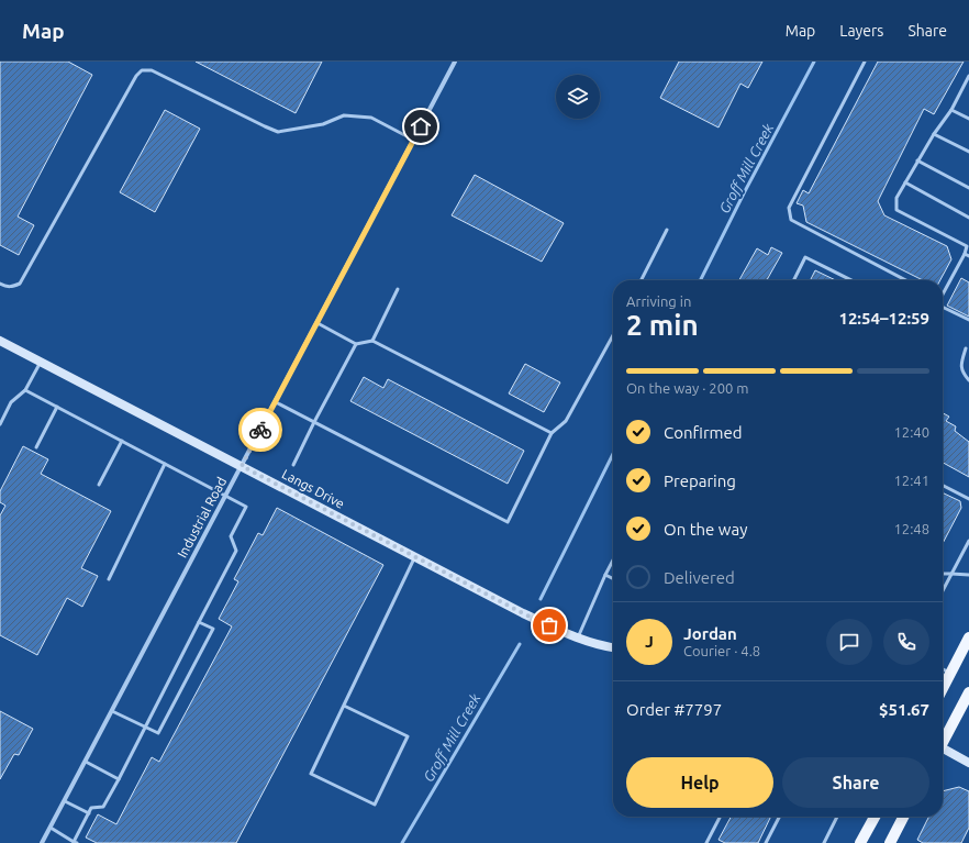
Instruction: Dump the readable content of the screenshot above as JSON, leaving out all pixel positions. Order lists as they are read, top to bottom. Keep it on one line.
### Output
{"streets":{"street":["Langs Drive","Industrial Road"]},"crossings":[["Langs Drive","Industrial Road"]],"water":["Groff Mill Creek"],"page":{"header":"Map","nav":["Map","Layers","Share"],"heading":["2 min","Arriving in","12:54–12:59"],"panel":["Jordan","Courier · 4.8","Order #7797","$51.67"],"bar":"On the way · 200 m","list":[["Confirmed","12:40"],["Preparing","12:41"],["On the way","12:48"],"Delivered"],"round":"J","buttons":["Help","Share"]}}
